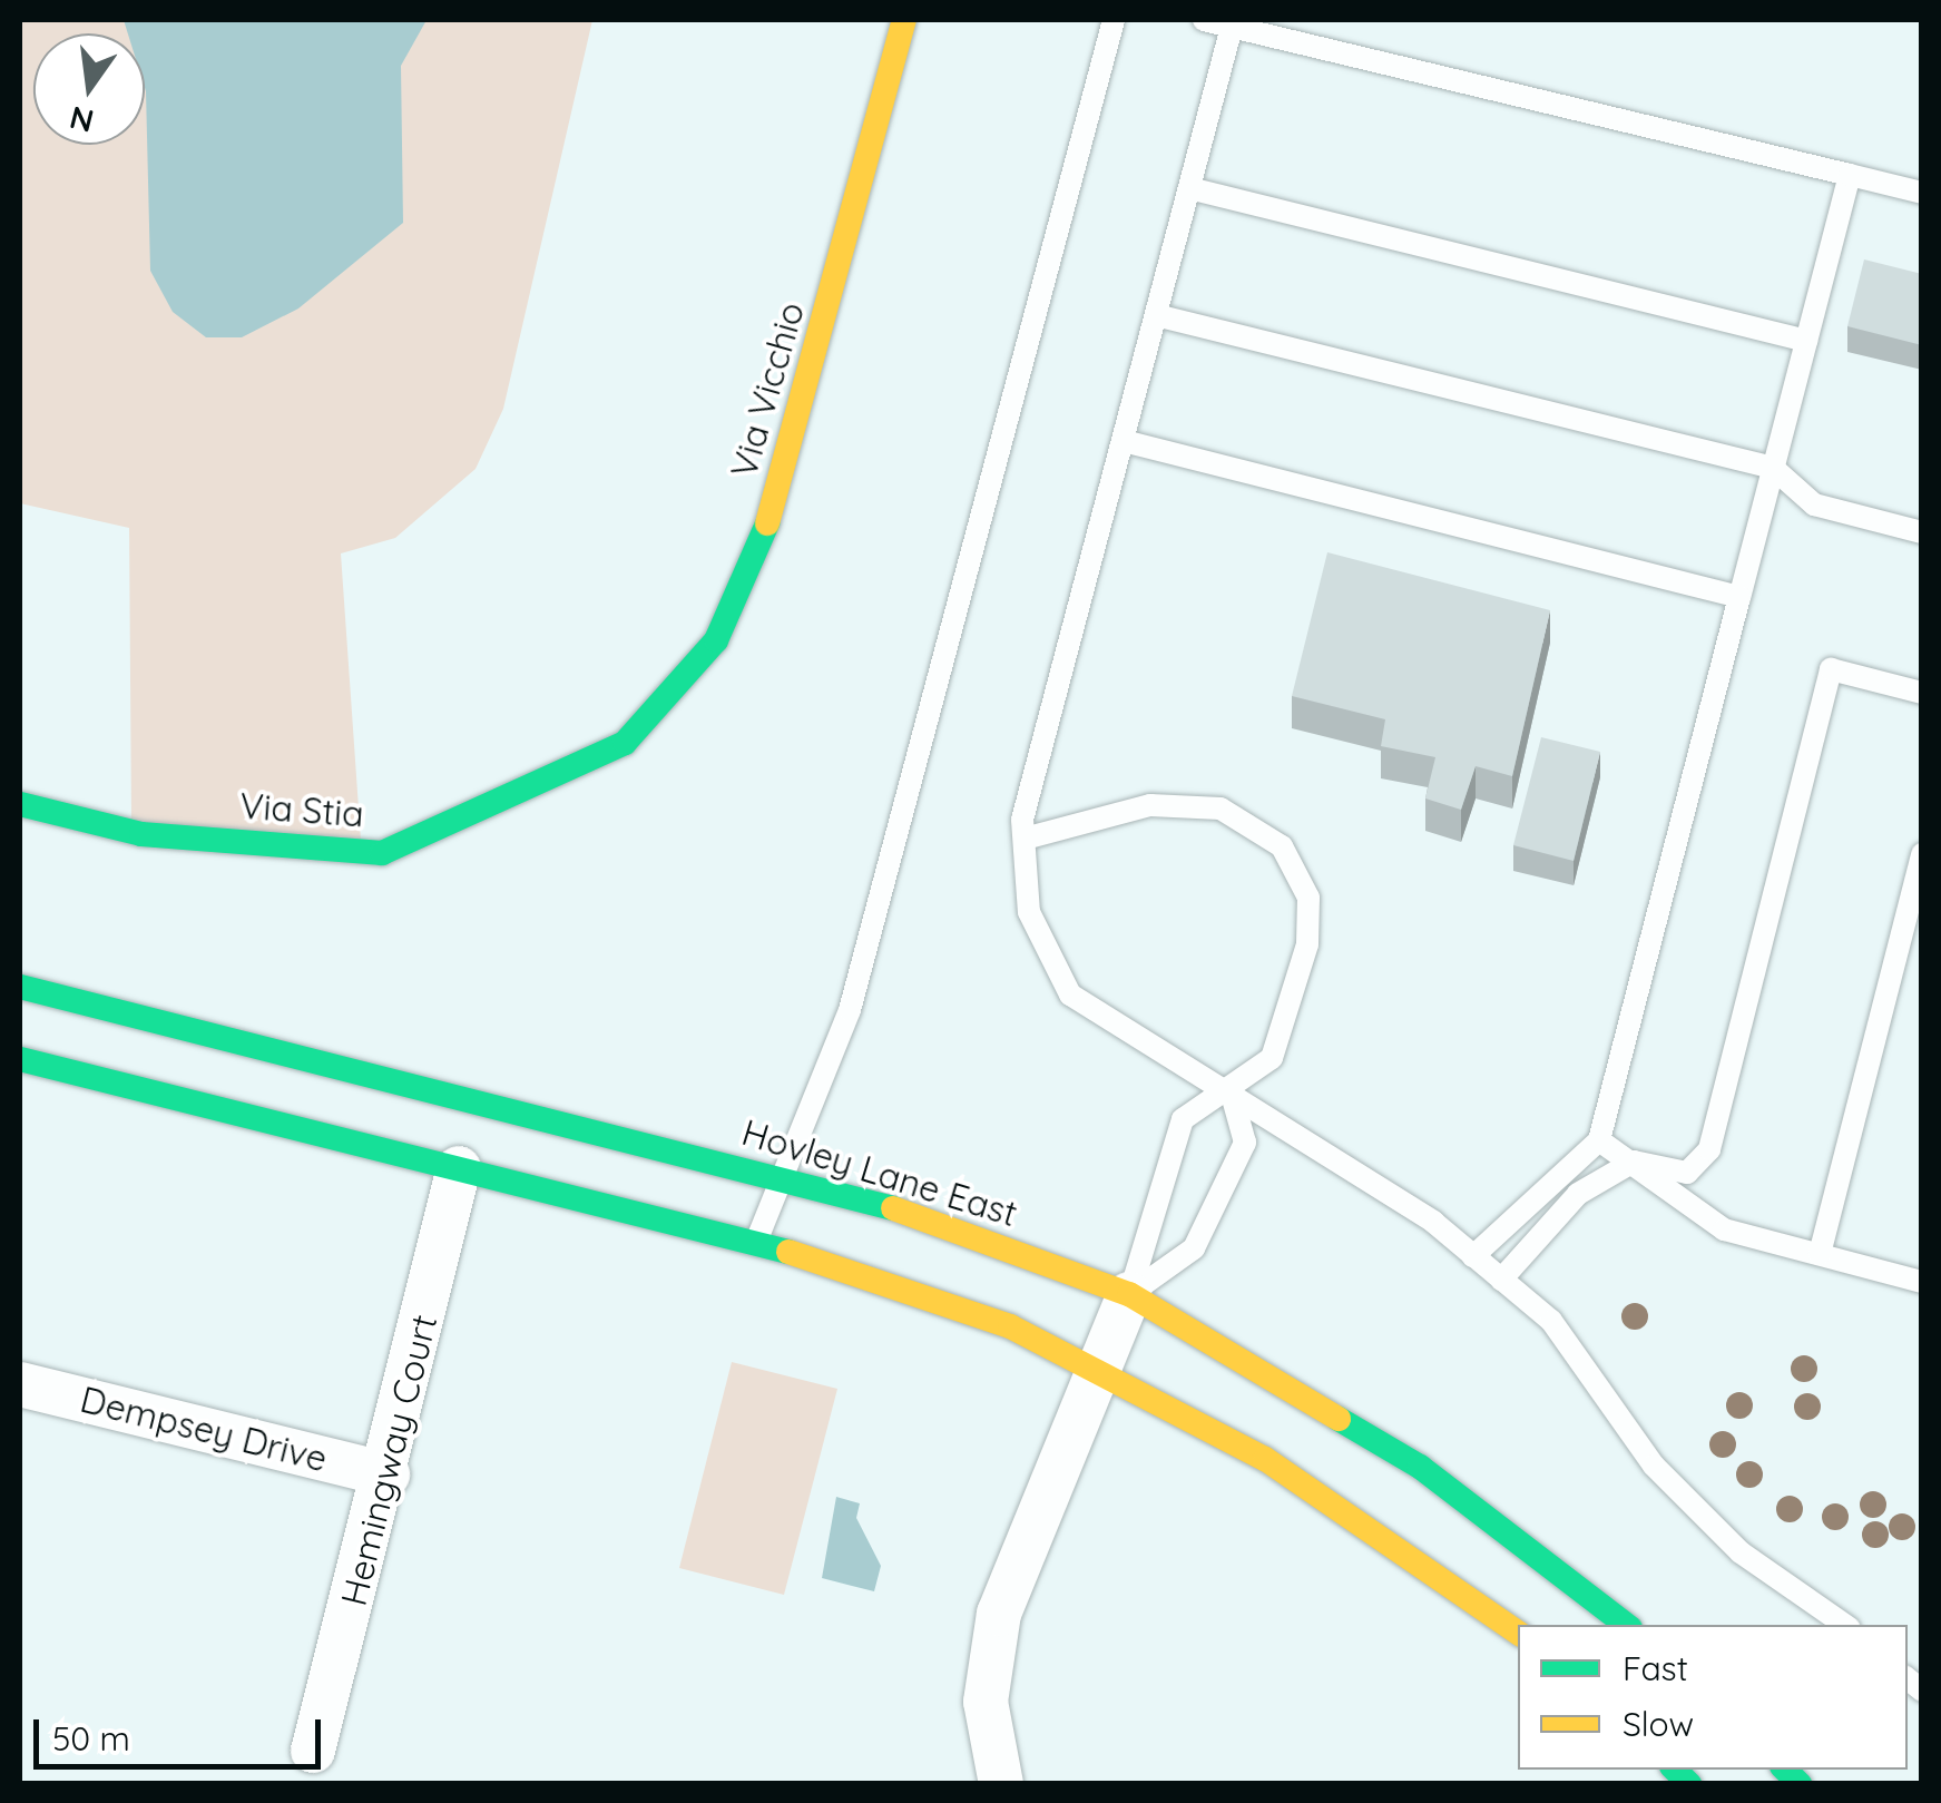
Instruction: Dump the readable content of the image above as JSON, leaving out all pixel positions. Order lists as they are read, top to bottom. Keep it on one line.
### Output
{"streets":{"main road":["Via Vicchio","Via Stia","Hovley Lane East"],"street":["Dempsey Drive","Hemingway Court"]},"crossings":[["Via Vicchio","Via Stia"],["Dempsey Drive","Hemingway Court"]],"legend":["Fast","Slow"],"scale_bar":"50 m","north":"bottom"}
